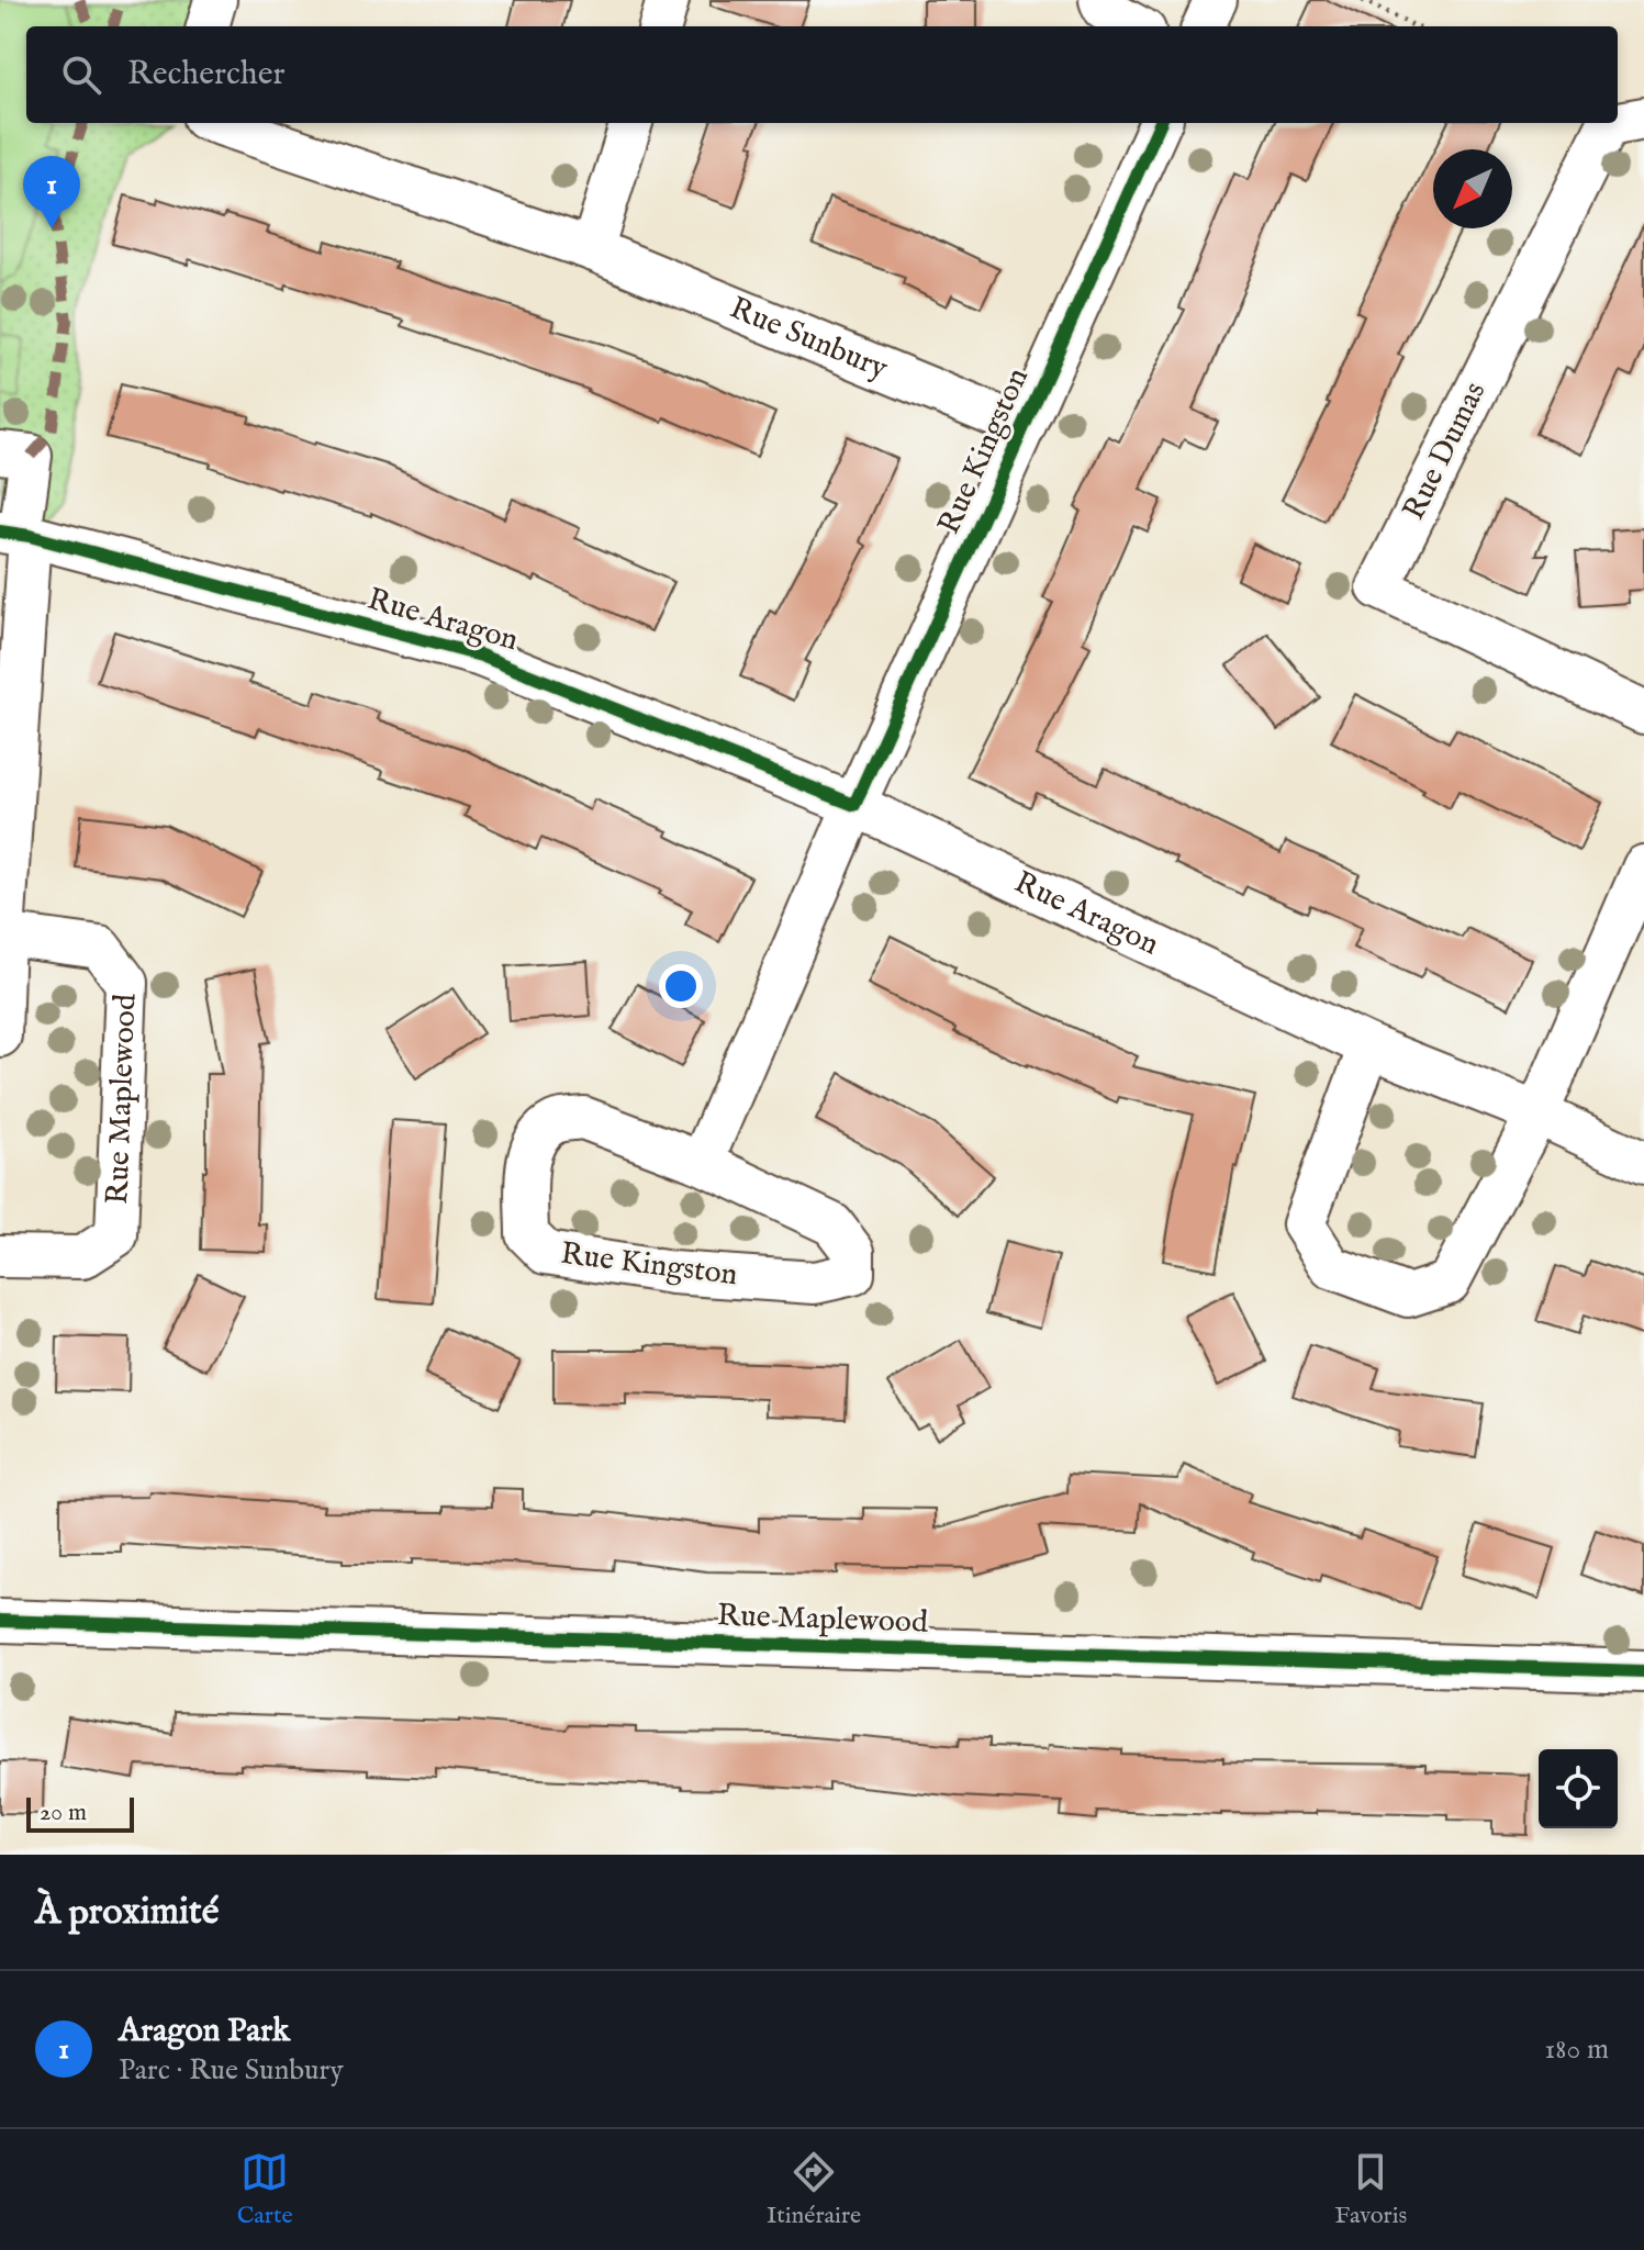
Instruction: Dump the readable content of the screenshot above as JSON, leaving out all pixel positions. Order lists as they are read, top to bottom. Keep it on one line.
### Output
{"streets":{"street":["Rue Sunbury","Rue Kingston","Rue Dumas","Rue Aragon","Rue Maplewood"]},"crossings":[["Rue Sunbury","Rue Kingston"],["Rue Kingston","Rue Aragon"]],"scale_bar":"20 m","north":"bottom left","page":{"search":"Rechercher","pins":"1","scale":"20 m","heading":"À proximité","list":[{"mark":"1","name":"Aragon Park","note":"Parc · Rue Sunbury","value":"180 m"}],"nav":["Carte","Itinéraire","Favoris"]}}
